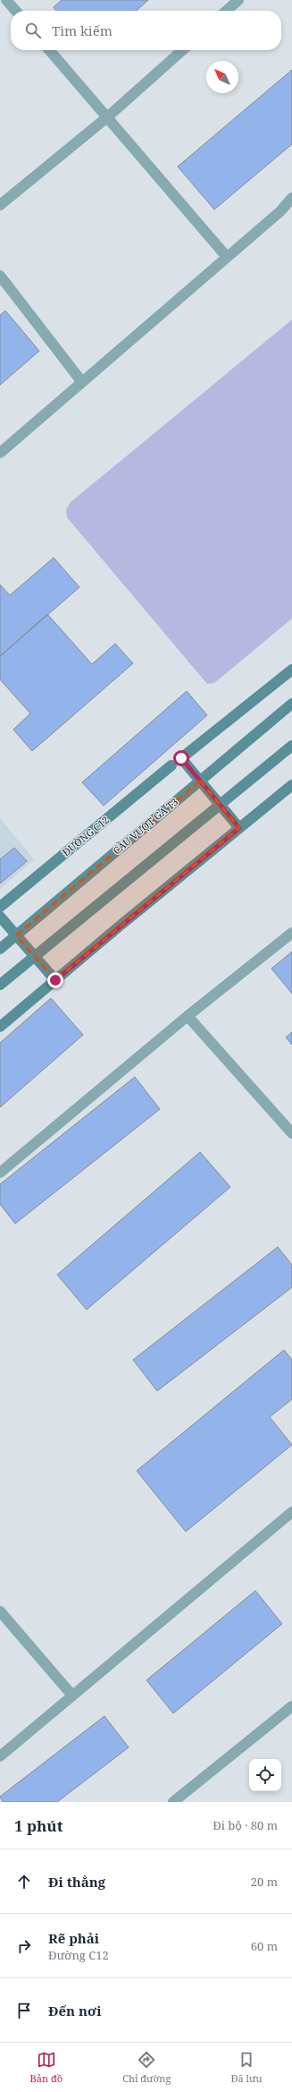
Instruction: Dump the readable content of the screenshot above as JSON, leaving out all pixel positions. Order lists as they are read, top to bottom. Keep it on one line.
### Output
{"streets":{"main road":["CẦU VƯỢT GA T3","ĐƯỜNG C12"]},"north":"top left","page":{"search":"Tìm kiếm","heading":["1 phút","Đi bộ · 80 m"],"list":[["Đi thẳng","20 m"],["Rẽ phải","Đường C12","60 m"],"Đến nơi"],"nav":["Bản đồ","Chỉ đường","Đã lưu"]}}
